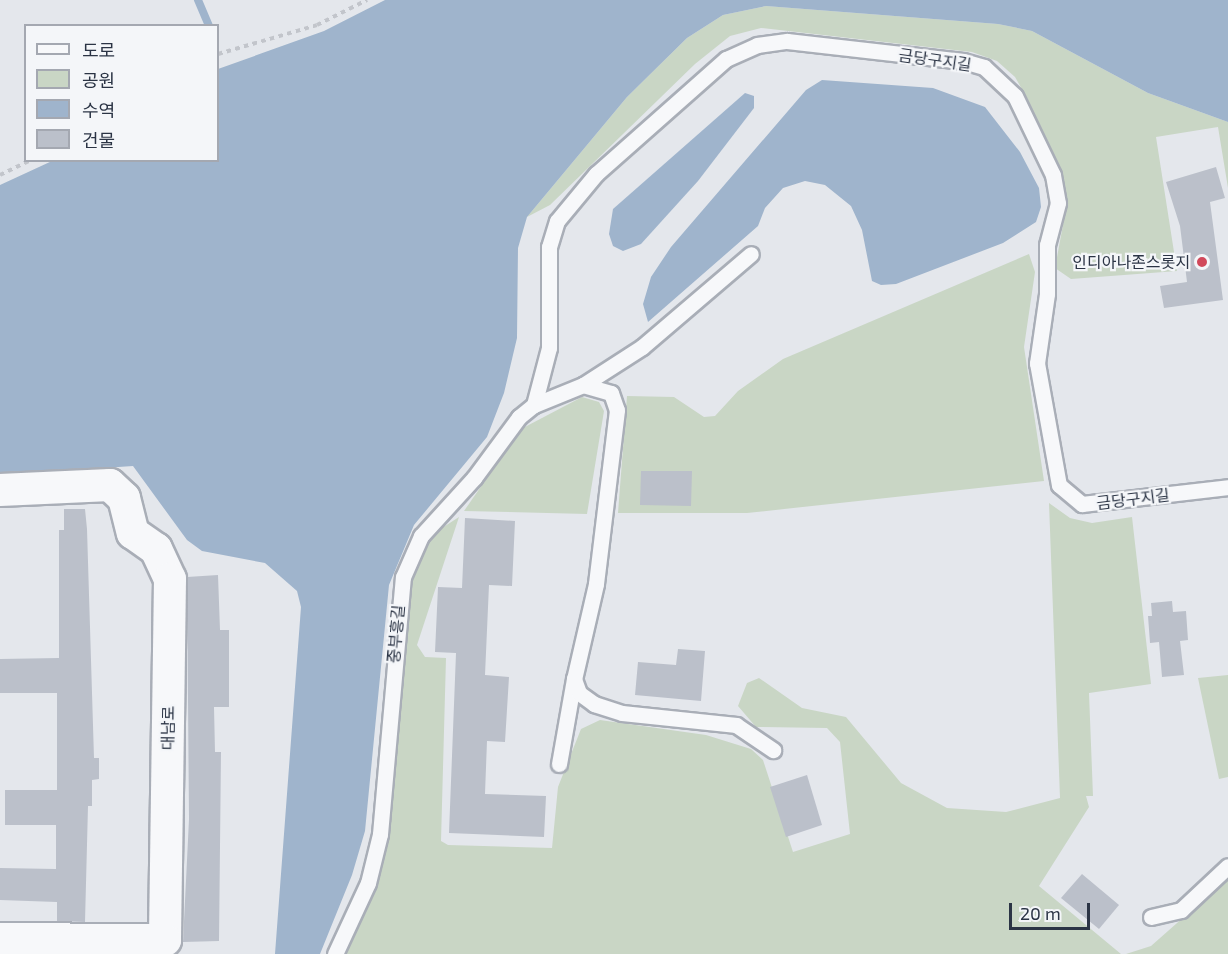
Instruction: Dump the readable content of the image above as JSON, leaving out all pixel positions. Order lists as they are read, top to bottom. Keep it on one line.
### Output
{"streets":{"street":["대남로"],"lane":["금당구지길","중부흥길"]},"crossings":[["금당구지길","중부흥길"]],"places":["인디아나존스롯지"],"legend":["도로","공원","수역","건물"],"scale_bar":"20 m"}
